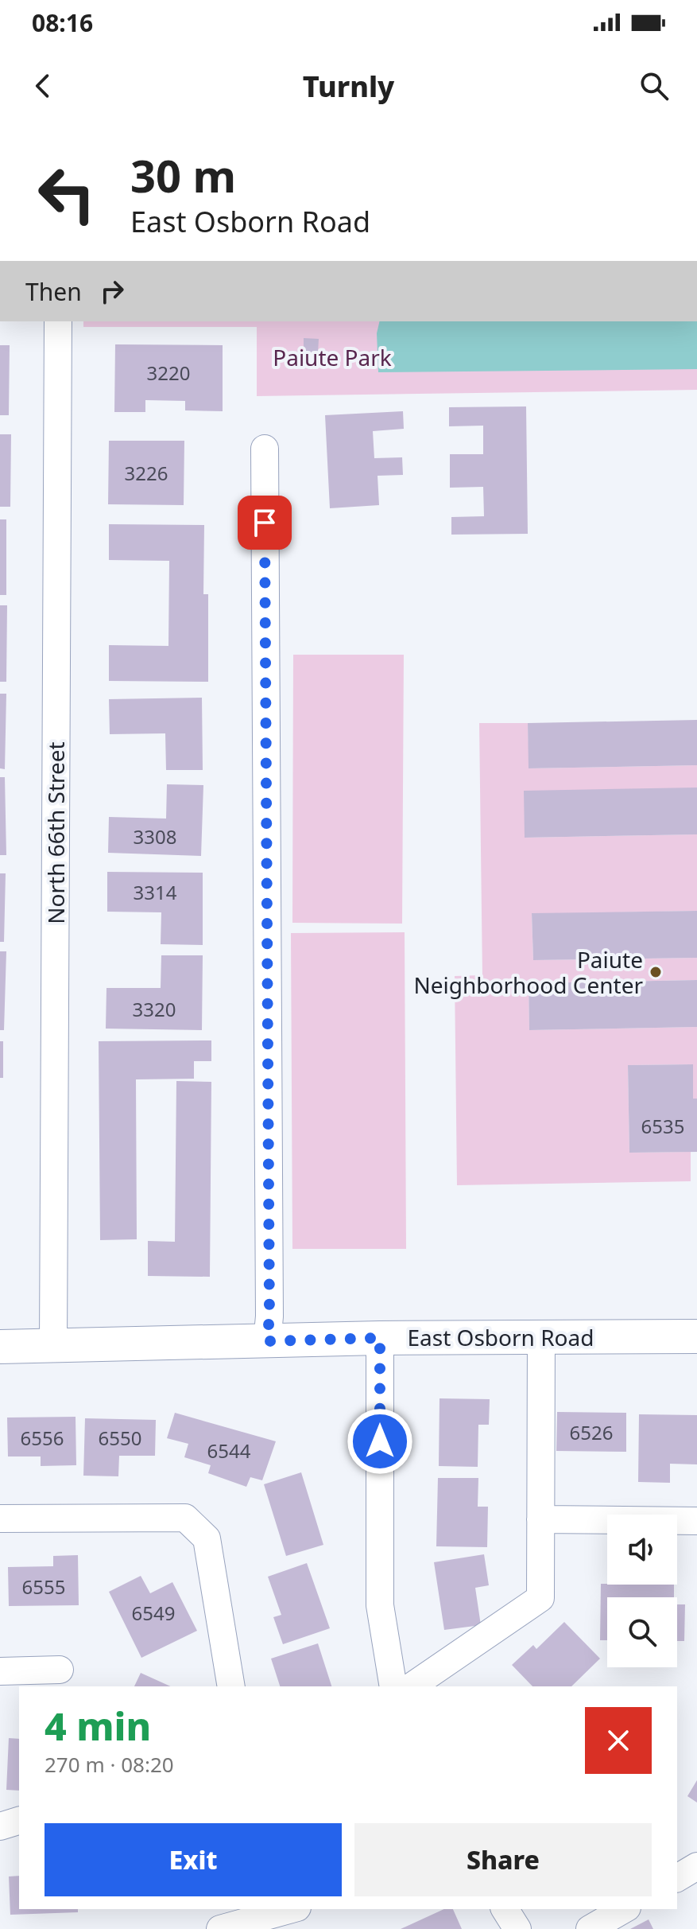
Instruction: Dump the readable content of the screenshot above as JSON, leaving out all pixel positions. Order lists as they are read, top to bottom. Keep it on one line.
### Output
{"streets":{"main road":["East Osborn Road"],"street":["North 66th Street"]},"crossings":[["North 66th Street","East Osborn Road"]],"parks":["Paiute Park"],"places":["Paiute Neighborhood Center"],"house_numbers":["3220","3226","3308","3314","3320","6535","6526","6556","6550","6544","6555","6549"],"page":{"status":"08:16","header":"Turnly","turn":["30 m","East Osborn Road"],"then":"Then","heading":["4 min","270 m · 08:20"],"buttons":["Exit","Share"]}}
